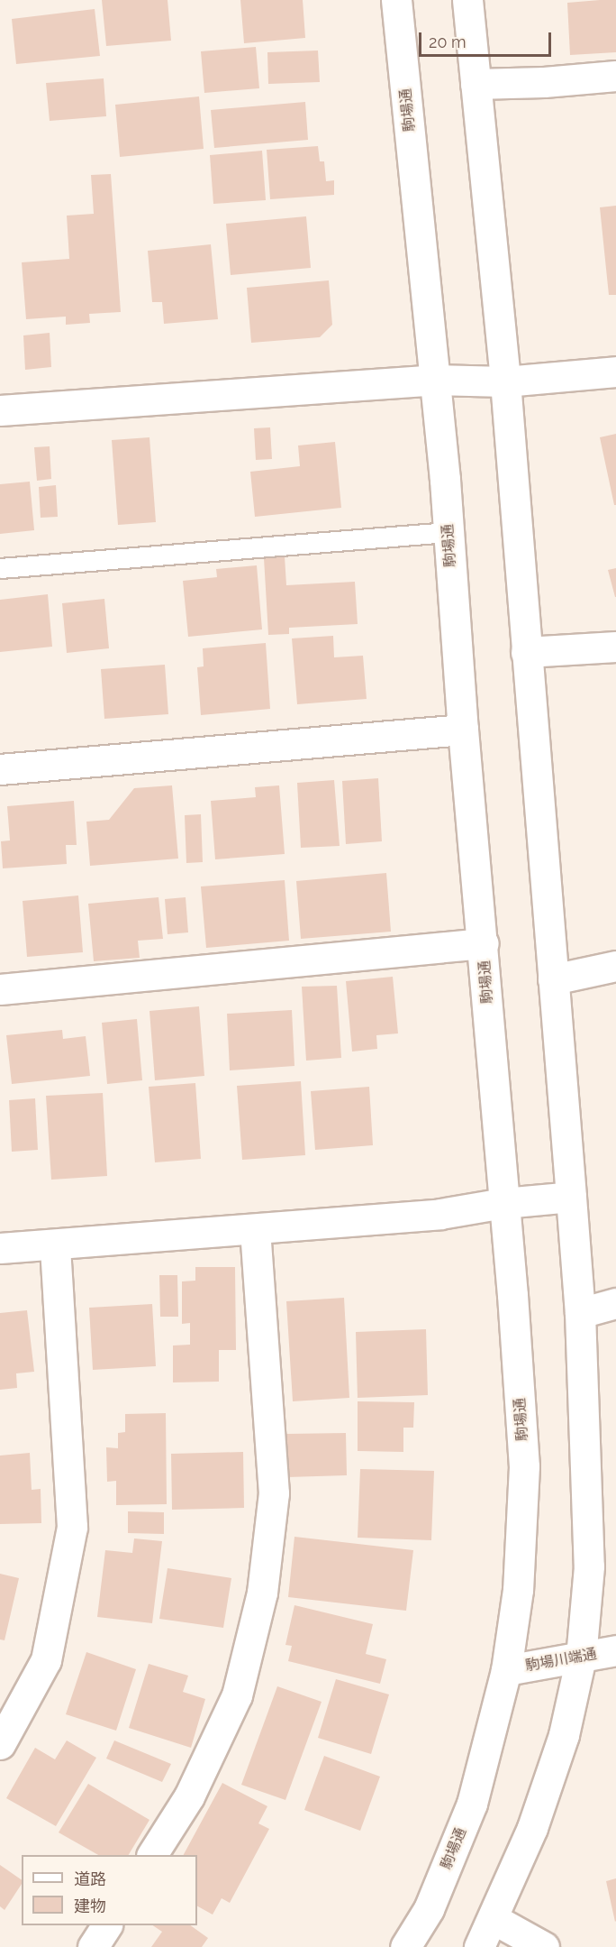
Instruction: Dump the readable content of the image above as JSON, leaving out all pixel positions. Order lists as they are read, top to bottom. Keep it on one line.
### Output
{"streets":{"street":["駒場通","駒場川端通"]},"crossings":[["駒場通","駒場川端通"]],"legend":["道路","建物"],"scale_bar":"20 m"}
